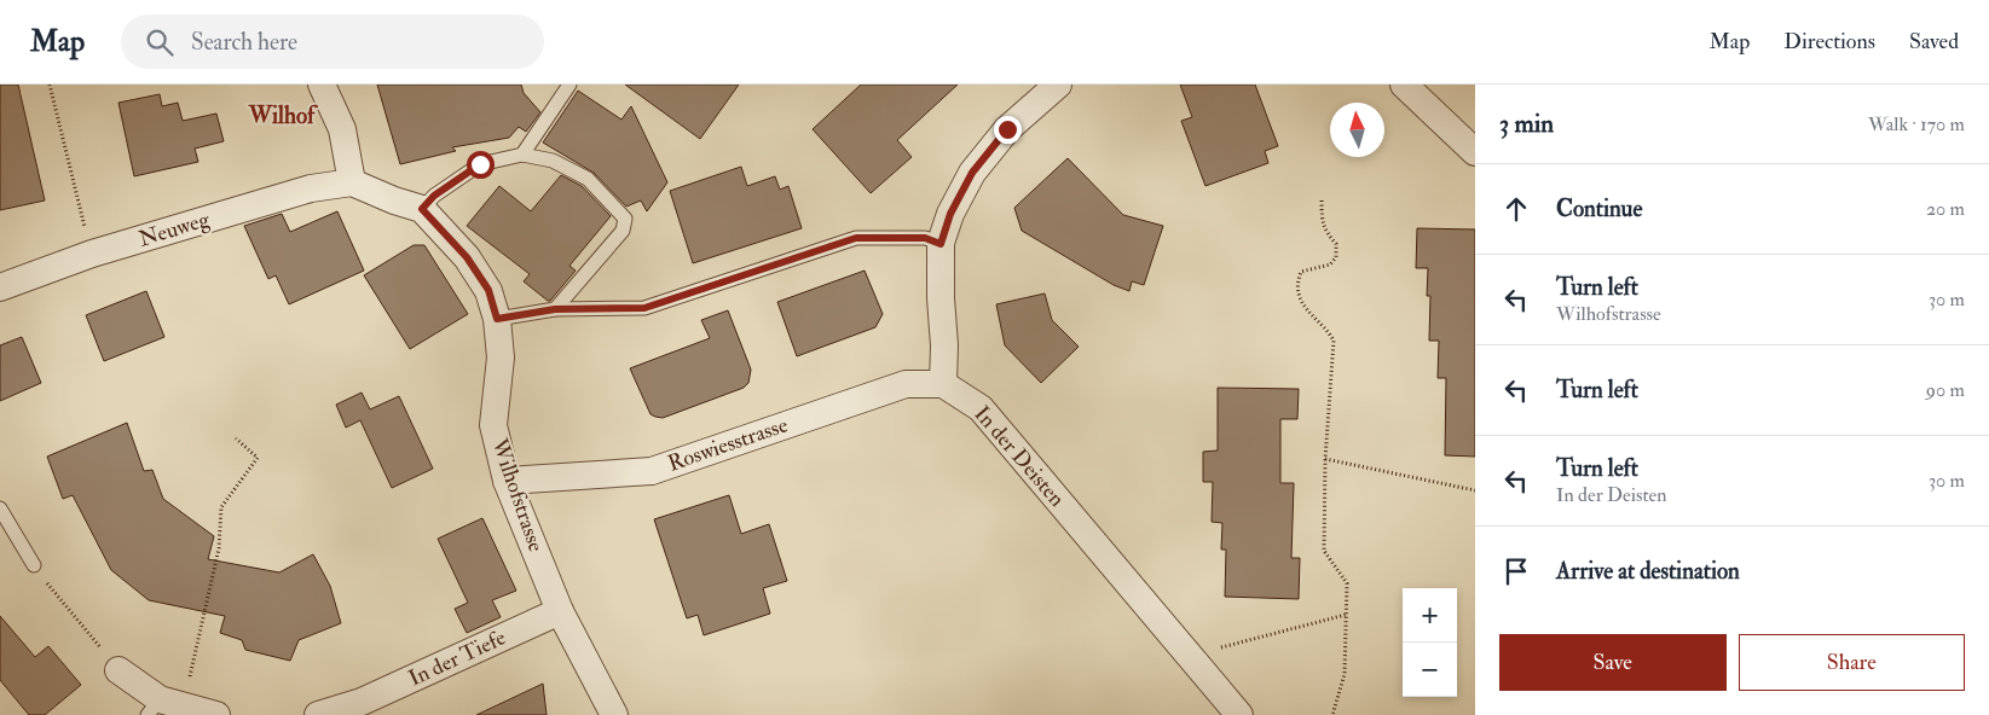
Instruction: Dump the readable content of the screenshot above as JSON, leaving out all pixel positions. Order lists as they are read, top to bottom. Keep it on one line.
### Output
{"streets":{"street":["Neuweg","Roswiesstrasse","In der Deisten","Wilhofstrasse","In der Tiefe"]},"crossings":[["Roswiesstrasse","In der Deisten"],["Roswiesstrasse","Wilhofstrasse"],["Wilhofstrasse","In der Tiefe"]],"districts":["Wilhof"],"north":"top","page":{"header":"Map","search":"Search here","nav":["Map","Directions","Saved"],"heading":["3 min","Walk · 170 m"],"list":[["Continue","20 m"],["Turn left","Wilhofstrasse","30 m"],["Turn left","90 m"],["Turn left","In der Deisten","30 m"],"Arrive at destination"],"map_buttons":["+","−"],"buttons":["Save","Share"]}}
